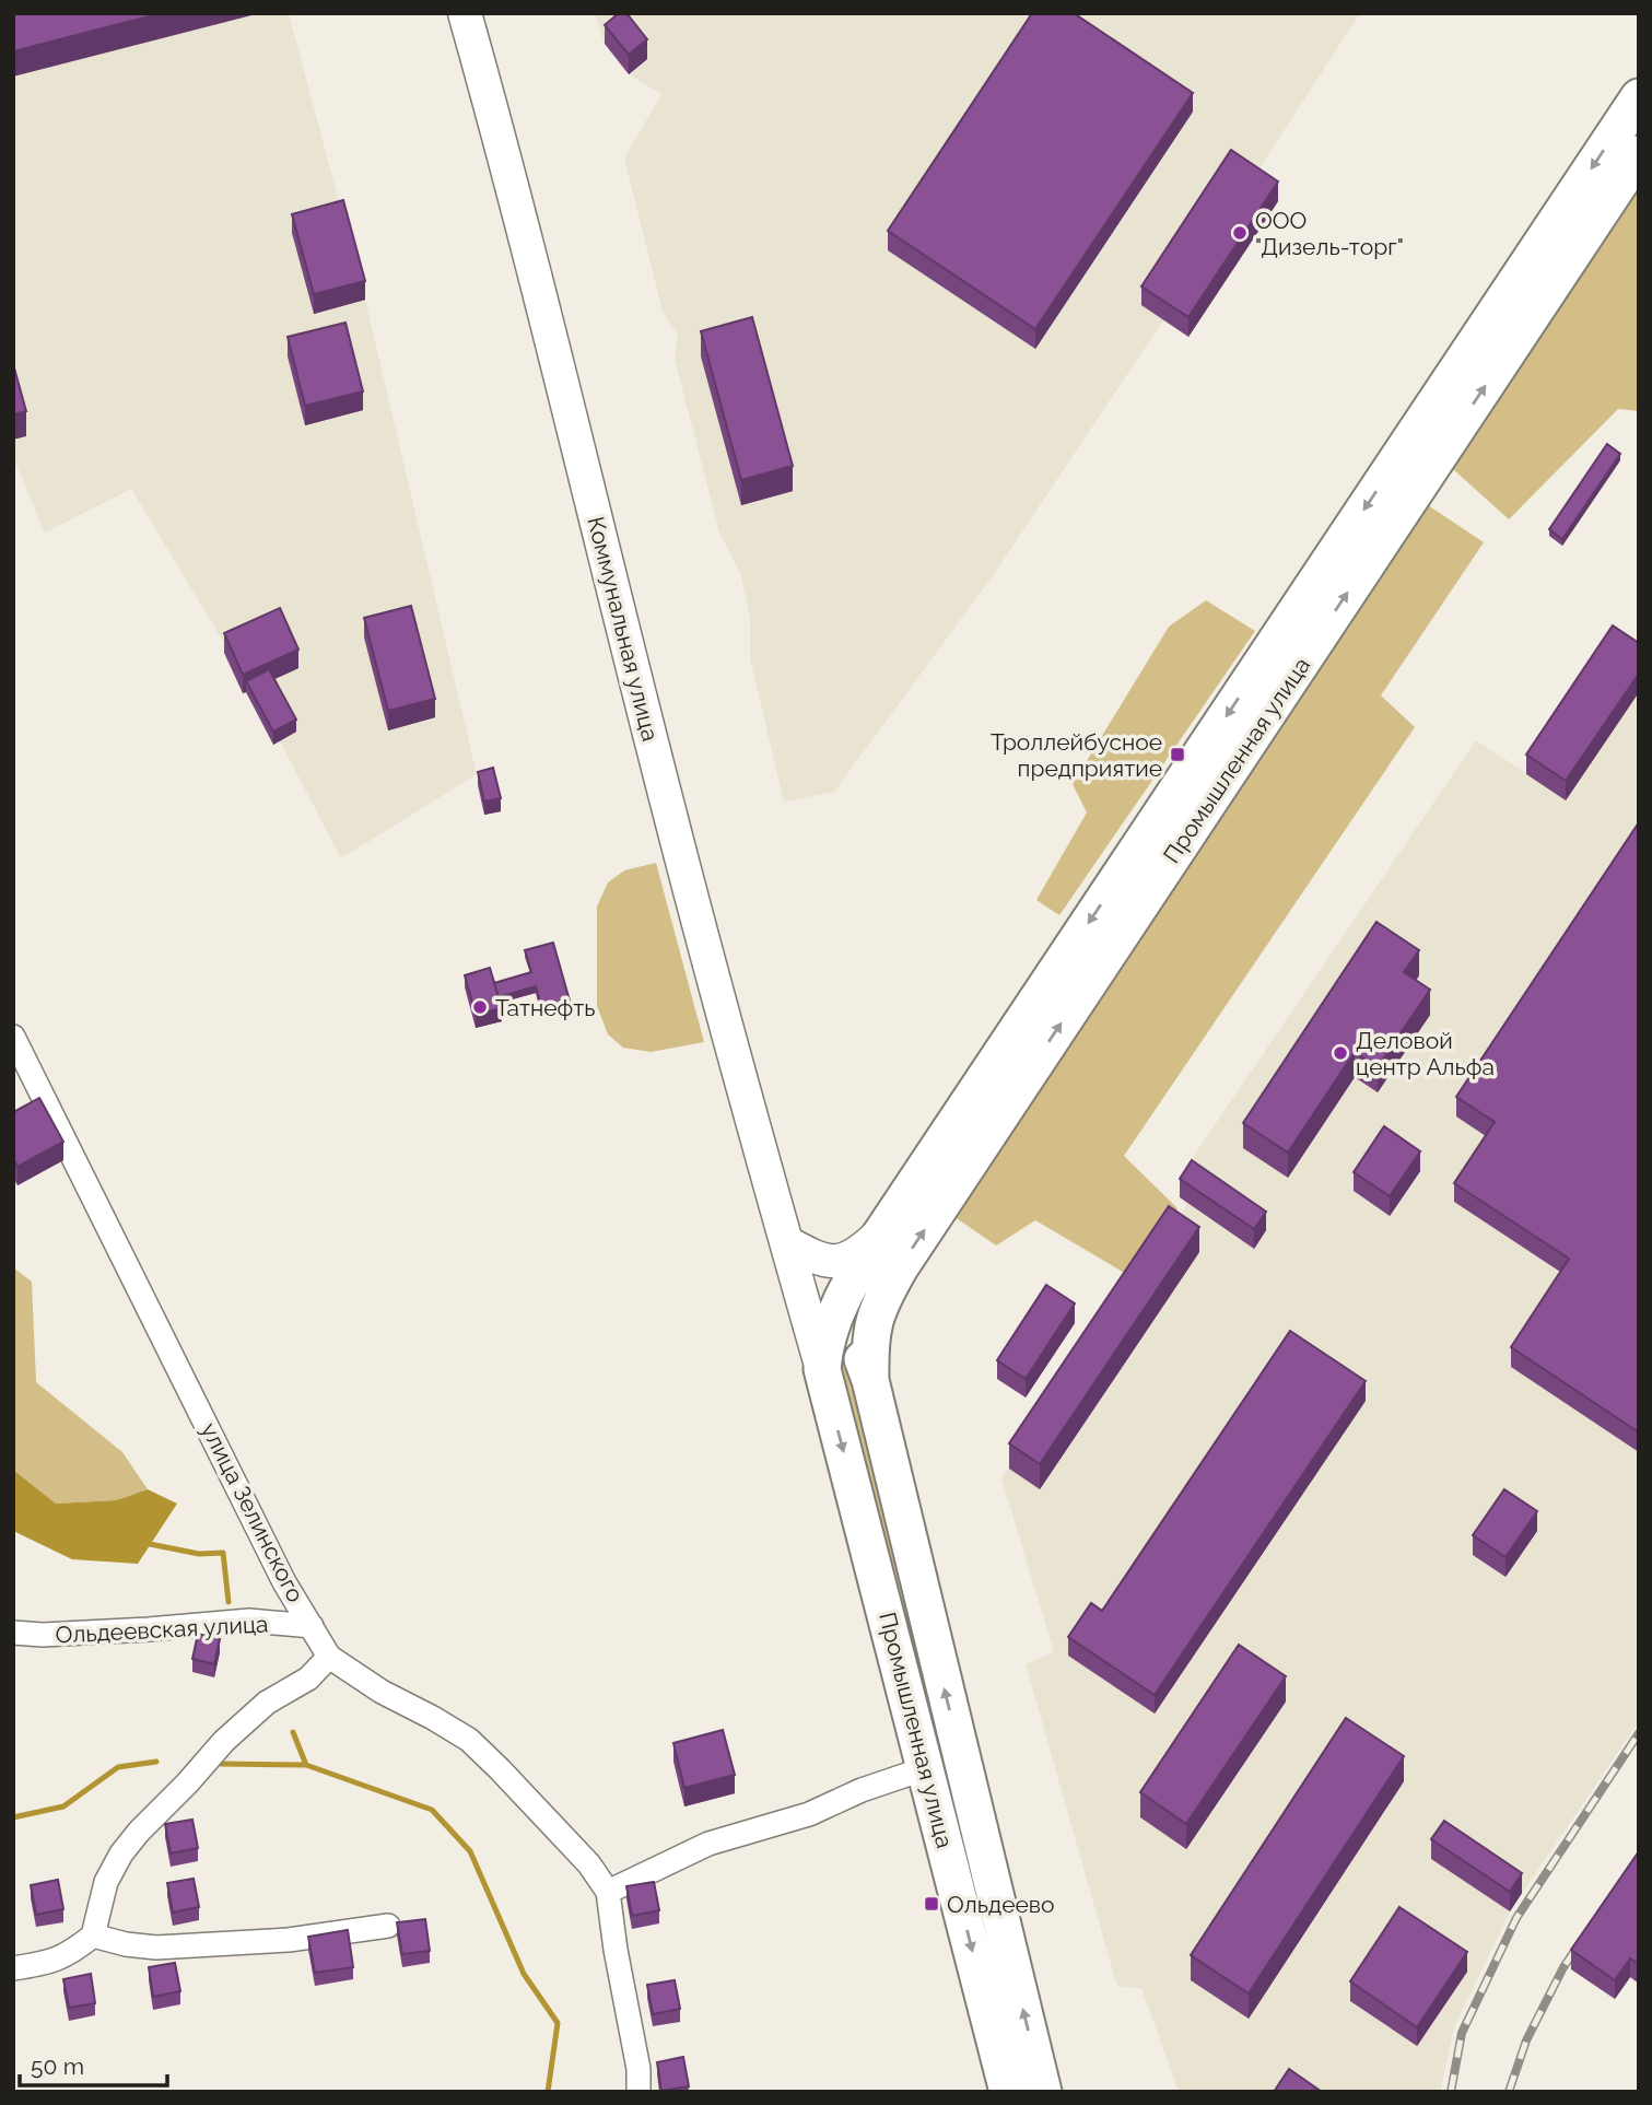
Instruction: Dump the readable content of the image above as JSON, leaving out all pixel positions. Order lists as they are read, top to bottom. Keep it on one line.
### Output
{"streets":{"main road":["Коммунальная улица","Промышленная улица"],"street":["улица Зелинского","Ольдеевская улица"]},"crossings":[["Коммунальная улица","Промышленная улица"],["улица Зелинского","Ольдеевская улица"]],"places":{"other":["ООО \"Дизель-торг\"","Татнефть","Деловой центр Альфа"],"transit":["Троллейбусное предприятие","Ольдеево"]},"scale_bar":"50 m"}
